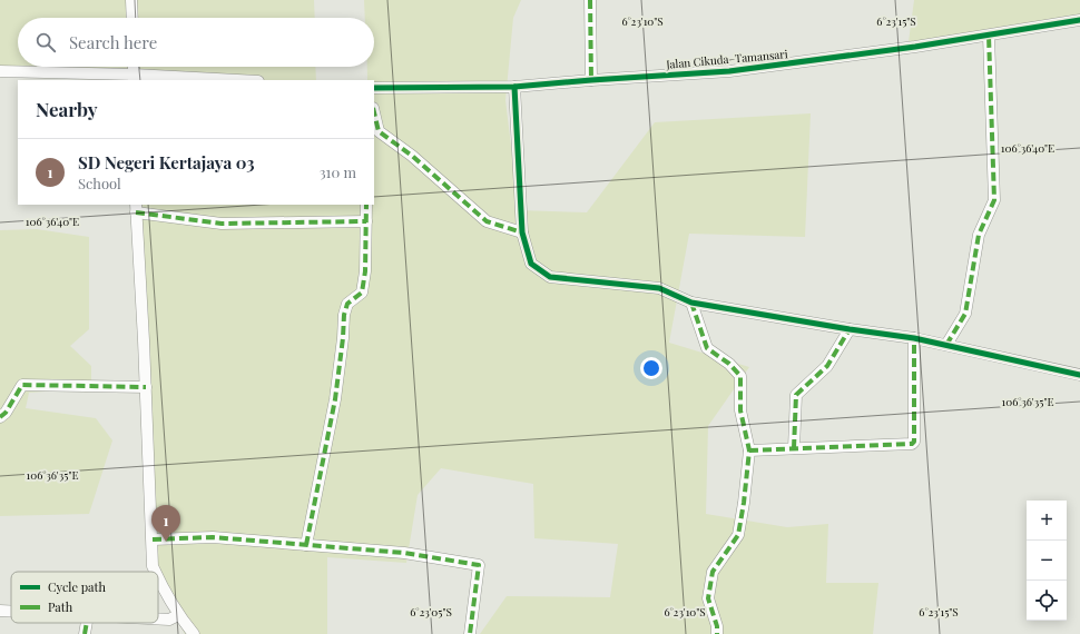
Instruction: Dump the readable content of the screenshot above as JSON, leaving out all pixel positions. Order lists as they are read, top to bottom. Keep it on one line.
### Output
{"streets":{"street":["Jalan Cikuda–Tamansari"]},"legend":["Cycle path","Path"],"page":{"search":"Search here","heading":"Nearby","list":[{"mark":"1","name":"SD Negeri Kertajaya 03","note":"School","value":"310 m"}],"map_buttons":["+","−"],"pins":"1"},"coordinates":["6°23'10\"S","6°23'15\"S","106°36'40\"E","106°36'35\"E","6°23'05\"S"]}
